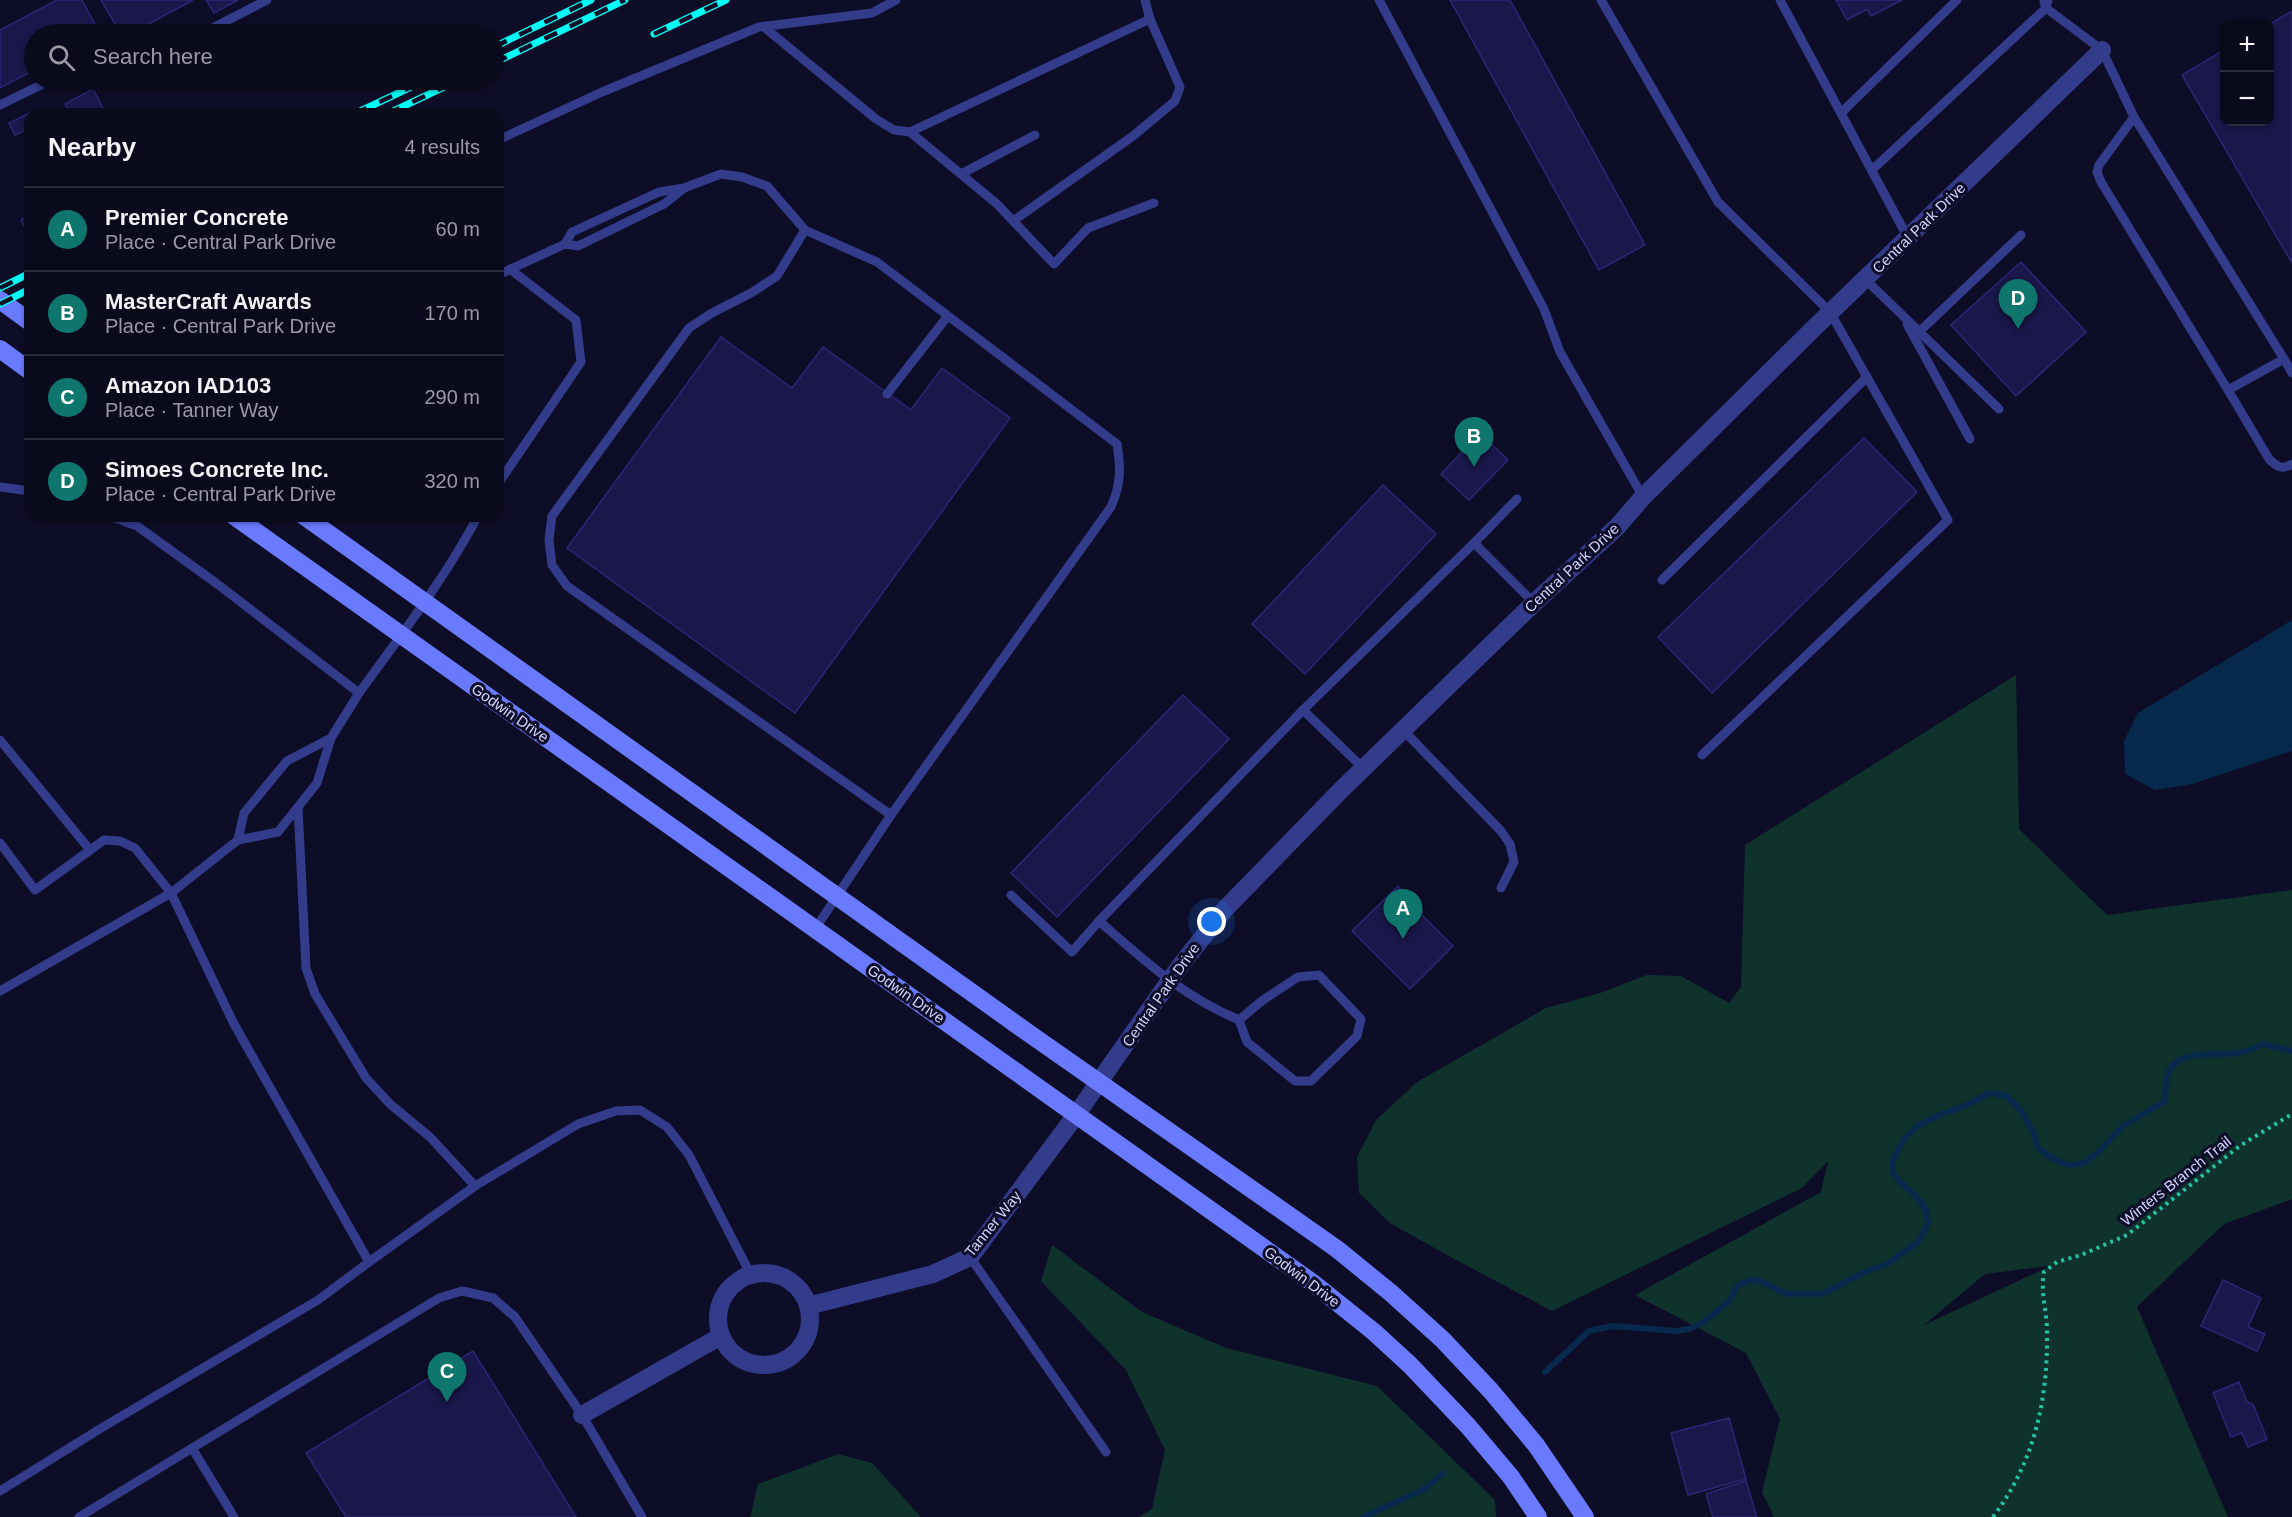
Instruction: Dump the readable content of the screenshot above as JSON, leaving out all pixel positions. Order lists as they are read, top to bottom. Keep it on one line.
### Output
{"streets":{"street":["Central Park Drive","Godwin Drive","Tanner Way"],"path":["Winters Branch Trail"]},"crossings":[["Central Park Drive","Godwin Drive"],["Central Park Drive","Tanner Way"],["Godwin Drive","Tanner Way"]],"page":{"map_buttons":["+","−"],"search":"Search here","heading":["Nearby","4 results"],"list":[{"mark":"A","name":"Premier Concrete","note":"Place · Central Park Drive","value":"60 m"},{"mark":"B","name":"MasterCraft Awards","note":"Place · Central Park Drive","value":"170 m"},{"mark":"C","name":"Amazon IAD103","note":"Place · Tanner Way","value":"290 m"},{"mark":"D","name":"Simoes Concrete Inc.","note":"Place · Central Park Drive","value":"320 m"}],"pins":["D","B","A","C"]}}
